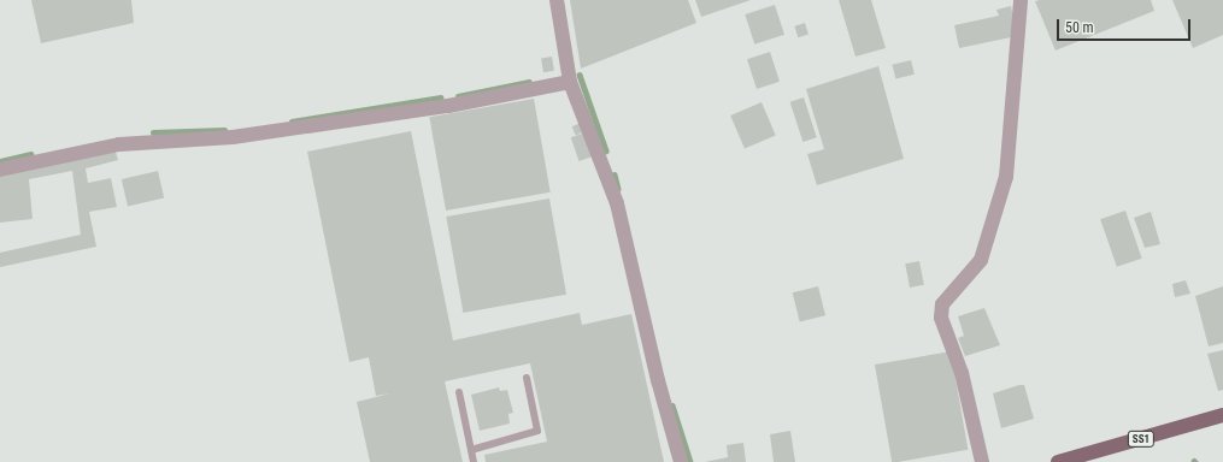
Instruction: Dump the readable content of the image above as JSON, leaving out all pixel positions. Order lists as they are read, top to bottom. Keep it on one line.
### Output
{"streets":{"main road":["SS1"]},"scale_bar":"50 m"}
